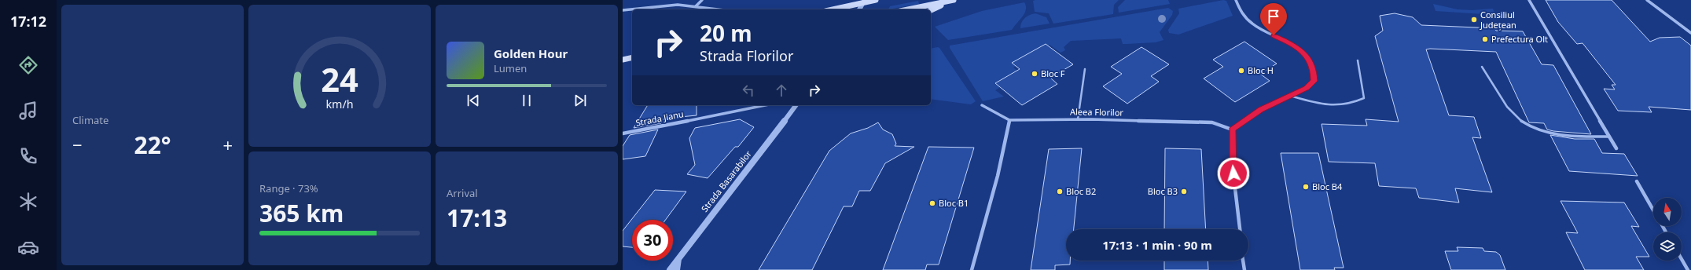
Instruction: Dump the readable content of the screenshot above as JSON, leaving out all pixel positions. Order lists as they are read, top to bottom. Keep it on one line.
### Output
{"streets":{"street":["Aleea Florilor","Strada Jianu","Strada Basarabilor"]},"places":["Consiliul Județean","Prefectura Olt","Bloc H","Bloc F","Bloc B4","Bloc B2","Bloc B3","Bloc B1"],"north":"top","page":{"tabs":"17:12","tile":["Climate",["Range · 73%","365 km"],["Arrival","17:13"]],"turn":["20 m","Strada Florilor"],"song":["Golden Hour","Lumen"],"heat":["−","22°","+"],"limit":"30","trip":"17:13 · 1 min · 90 m","gauge":["24","km/h"]}}
